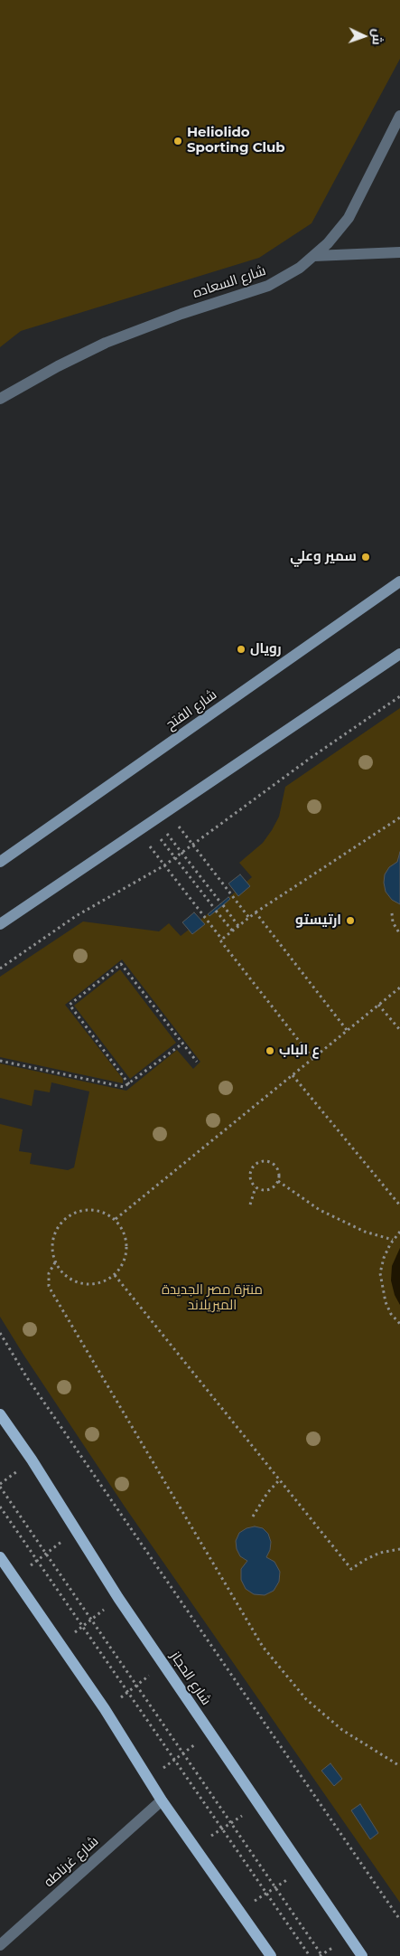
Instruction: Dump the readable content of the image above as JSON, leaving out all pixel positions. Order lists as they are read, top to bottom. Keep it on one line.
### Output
{"streets":{"main road":["شارع الفتح","شارع الحجاز"],"street":["شارع السعاده","شارع غرناطه"]},"parks":["منتزة مصر الجديدة الميريلاند"],"places":["Heliolido Sporting Club","سمير وعلي","رويال","ارتيستو","ع الباب"],"north":"right"}
